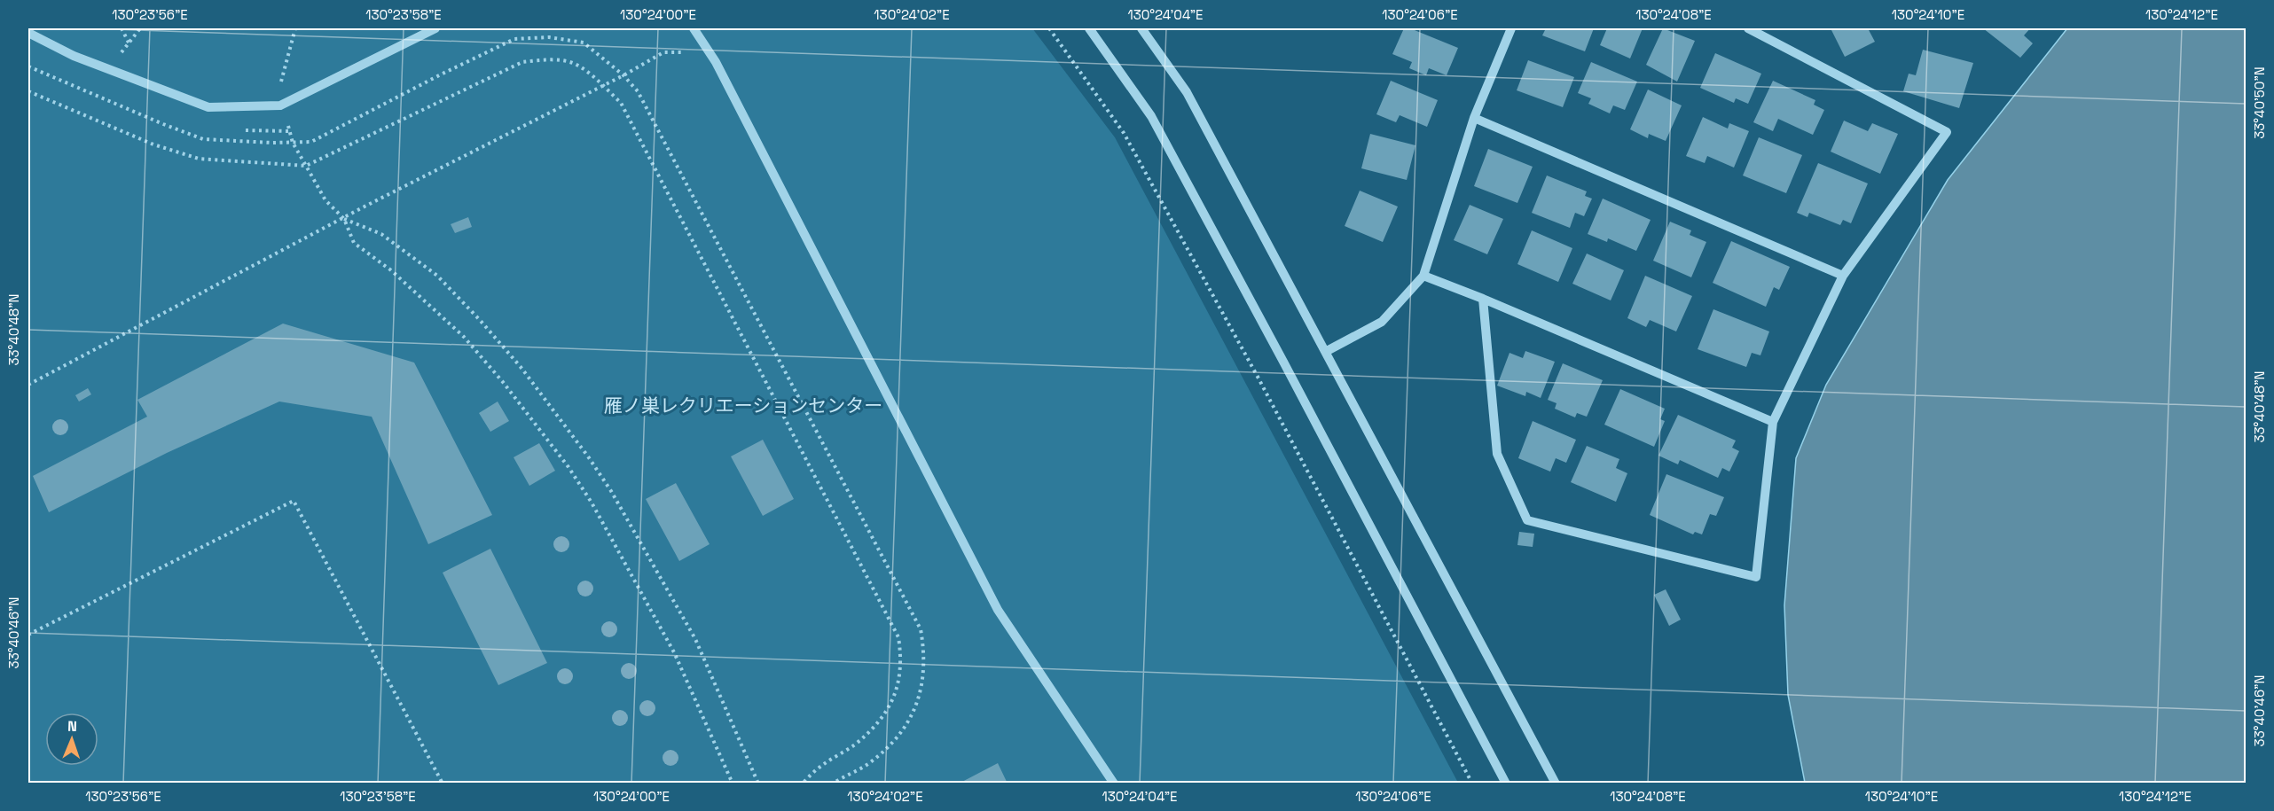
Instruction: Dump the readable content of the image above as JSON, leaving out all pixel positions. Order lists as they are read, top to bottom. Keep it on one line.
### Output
{"parks":["雁ノ巣レクリエーションセンター"],"north":"top","coordinates":["130°23'56\"E","130°23'58\"E","130°24'00\"E","130°24'02\"E","130°24'04\"E","130°24'06\"E","130°24'08\"E","130°24'10\"E","130°24'12\"E","33°40'50\"N","33°40'48\"N","33°40'46\"N"]}
